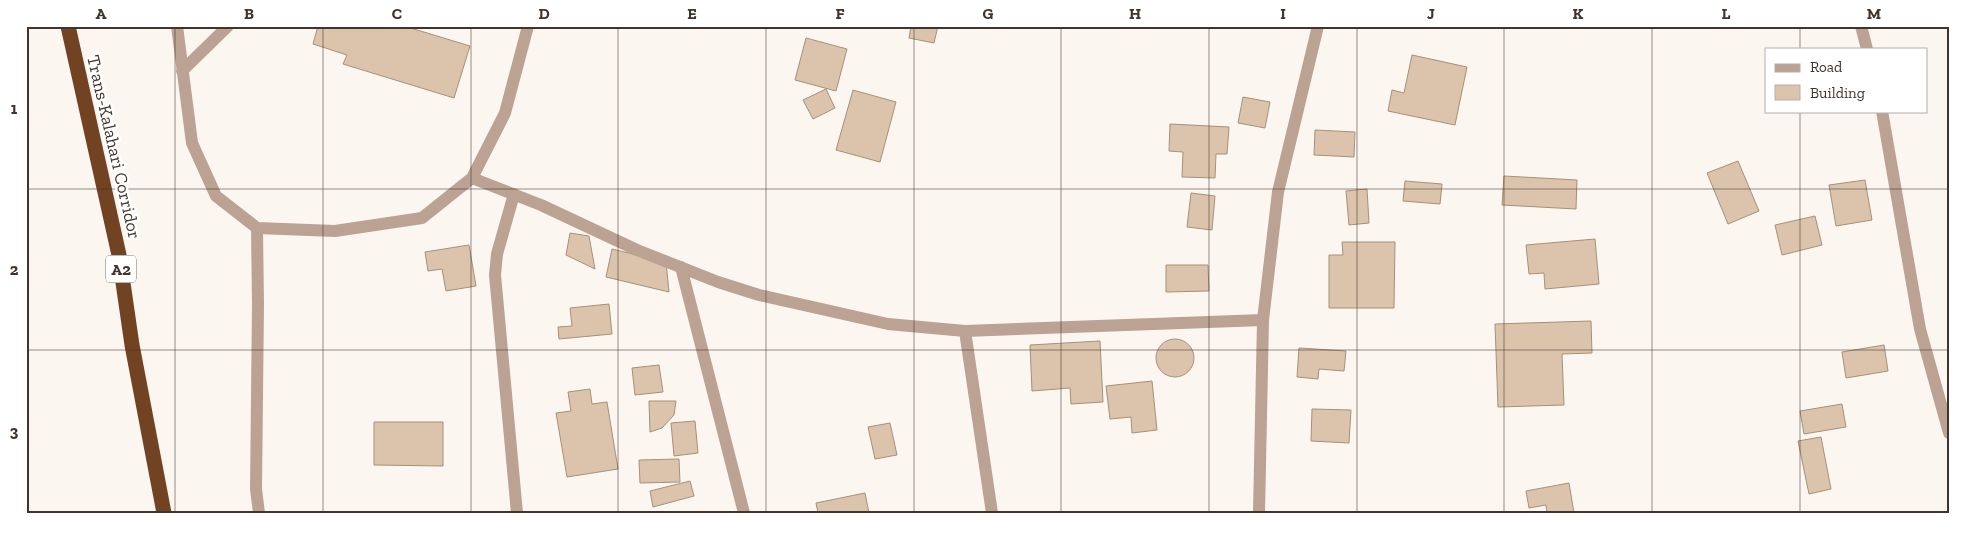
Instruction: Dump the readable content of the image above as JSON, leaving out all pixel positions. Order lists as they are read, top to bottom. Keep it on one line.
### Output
{"streets":{"highway":["Trans-Kalahari Corridor","A2"]},"legend":["Road","Building"],"grid":{"columns":["A","B","C","D","E","F","G","H","I","J","K","L","M"],"rows":["1","2","3"]}}
